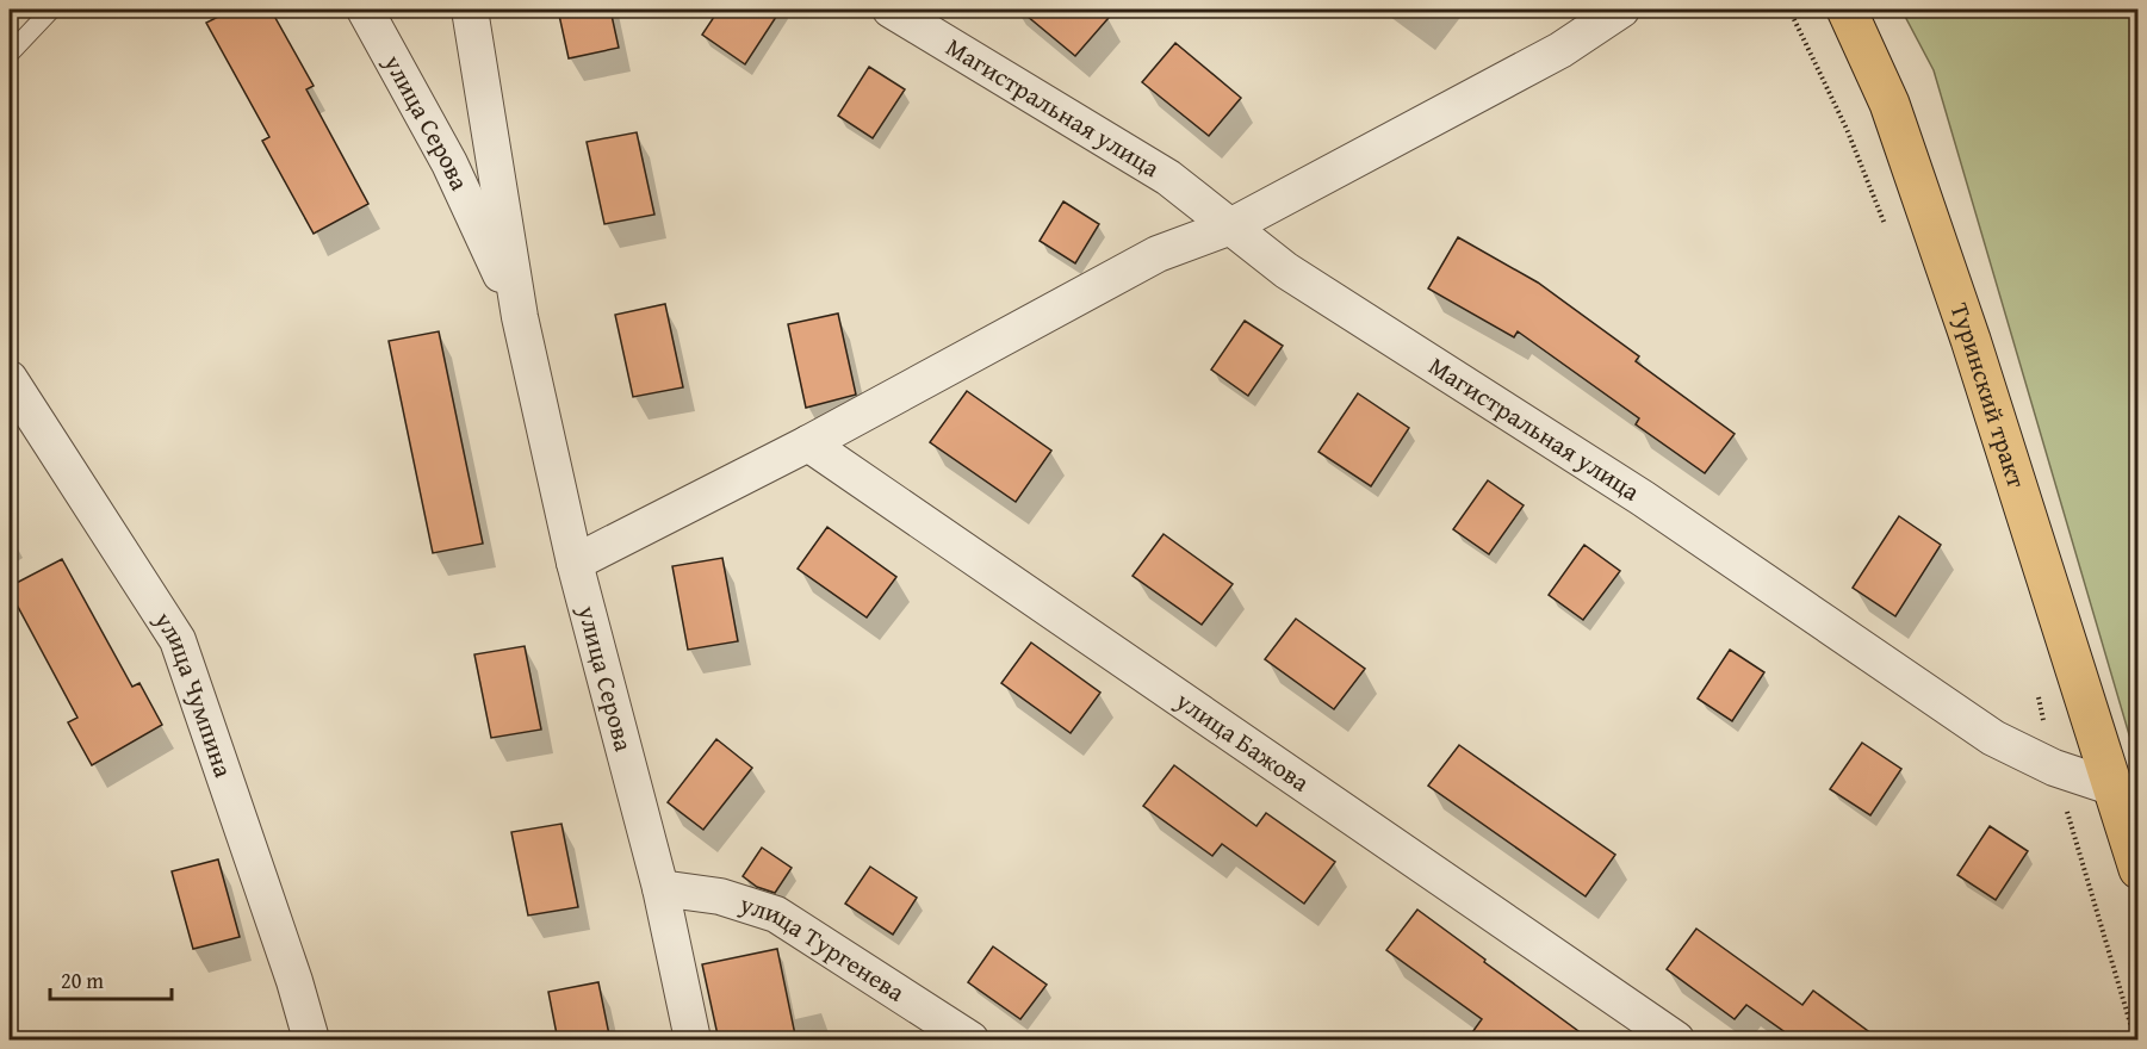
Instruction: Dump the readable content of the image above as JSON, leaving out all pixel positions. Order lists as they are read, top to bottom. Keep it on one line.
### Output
{"streets":{"main road":["Туринский тракт"],"street":["Магистральная улица","улица Серова","улица Чумпина","улица Бажова","улица Тургенева"]},"crossings":[["Магистральная улица","Туринский тракт"],["улица Серова","улица Тургенева"]],"scale_bar":"20 m"}
